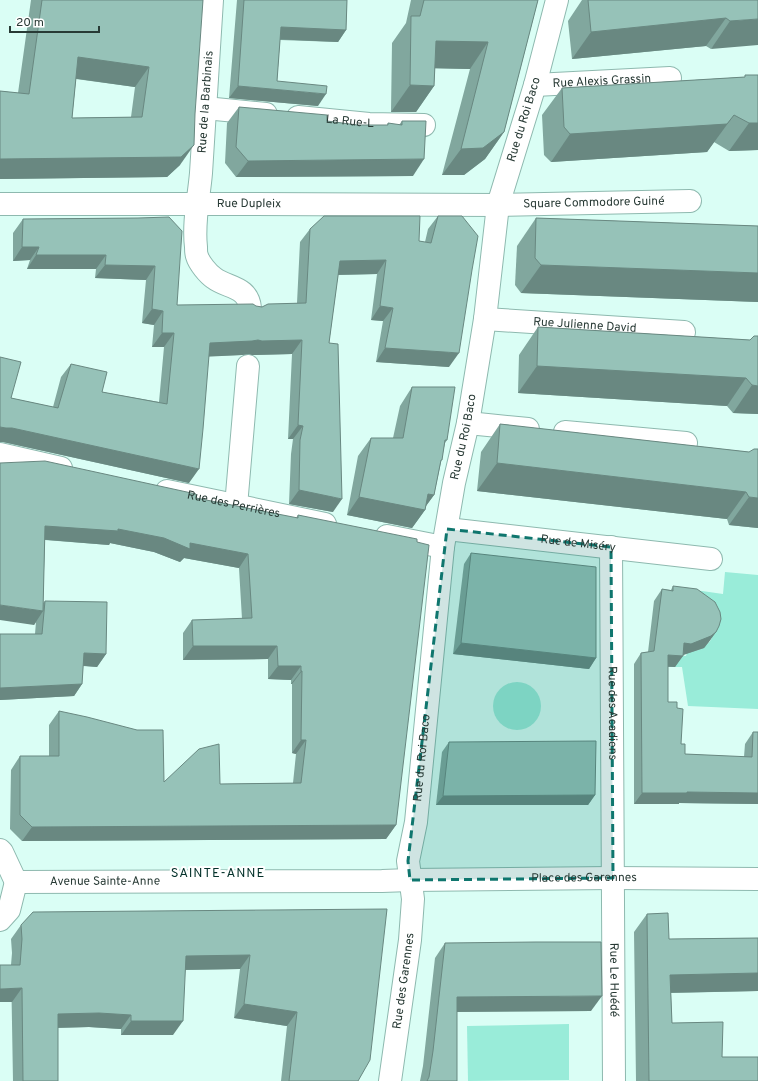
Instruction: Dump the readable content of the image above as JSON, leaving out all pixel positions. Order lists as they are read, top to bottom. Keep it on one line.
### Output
{"streets":{"street":["Rue Alexis Grassin","Rue de la Barbinais","Rue du Roi Baco","La Rue-L","Square Commodore Guiné","Rue Dupleix","Rue Julienne David","Rue des Perrières","Rue de Miséry","Rue des Acadiens","Place des Garennes","Avenue Sainte-Anne","Rue Le Huédé","Rue des Garennes"]},"crossings":[["Rue Alexis Grassin","Rue du Roi Baco"],["Rue de la Barbinais","La Rue-L"],["Rue de la Barbinais","Rue Dupleix"],["Rue du Roi Baco","Square Commodore Guiné"],["Rue du Roi Baco","Rue Dupleix"],["Rue du Roi Baco","Rue Julienne David"],["Rue du Roi Baco","Rue de Miséry"],["Rue du Roi Baco","Place des Garennes"],["Rue du Roi Baco","Avenue Sainte-Anne"],["Rue du Roi Baco","Rue des Garennes"],["Square Commodore Guiné","Rue Dupleix"],["Rue de Miséry","Rue des Acadiens"],["Rue des Acadiens","Place des Garennes"],["Rue des Acadiens","Rue Le Huédé"],["Place des Garennes","Avenue Sainte-Anne"],["Place des Garennes","Rue Le Huédé"],["Place des Garennes","Rue des Garennes"],["Avenue Sainte-Anne","Rue des Garennes"]],"districts":["SAINTE-ANNE"],"scale_bar":"20 m"}
